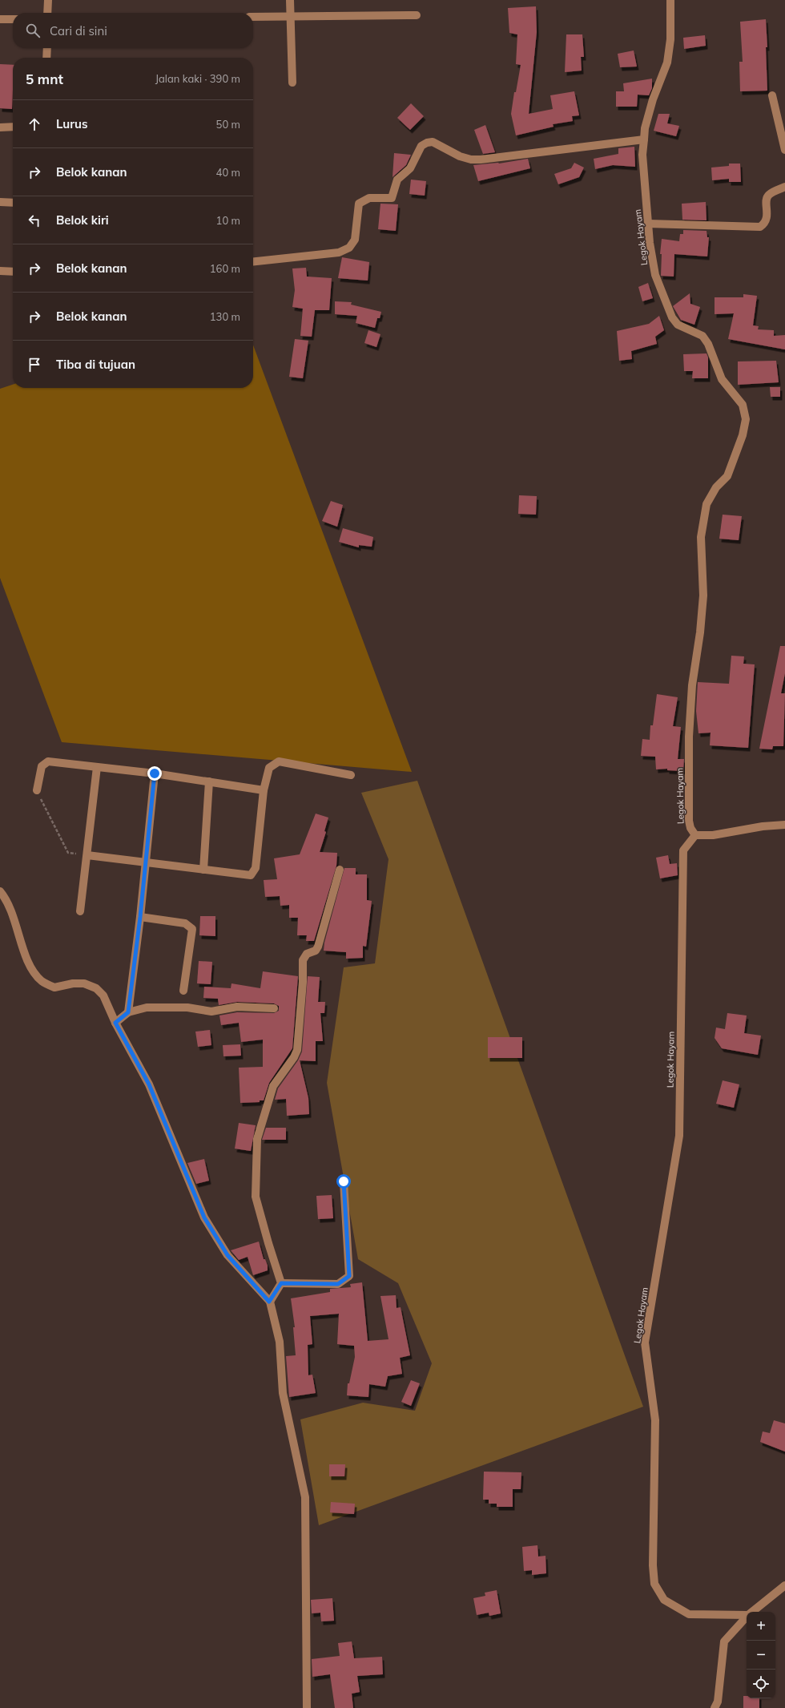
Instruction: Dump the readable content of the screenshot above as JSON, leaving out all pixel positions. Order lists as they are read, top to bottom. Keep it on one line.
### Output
{"streets":{"street":["Legok Hayam"]},"page":{"search":"Cari di sini","heading":["5 mnt","Jalan kaki · 390 m"],"list":[["Lurus","50 m"],["Belok kanan","40 m"],["Belok kiri","10 m"],["Belok kanan","160 m"],["Belok kanan","130 m"],"Tiba di tujuan"],"map_buttons":["+","−"]}}
